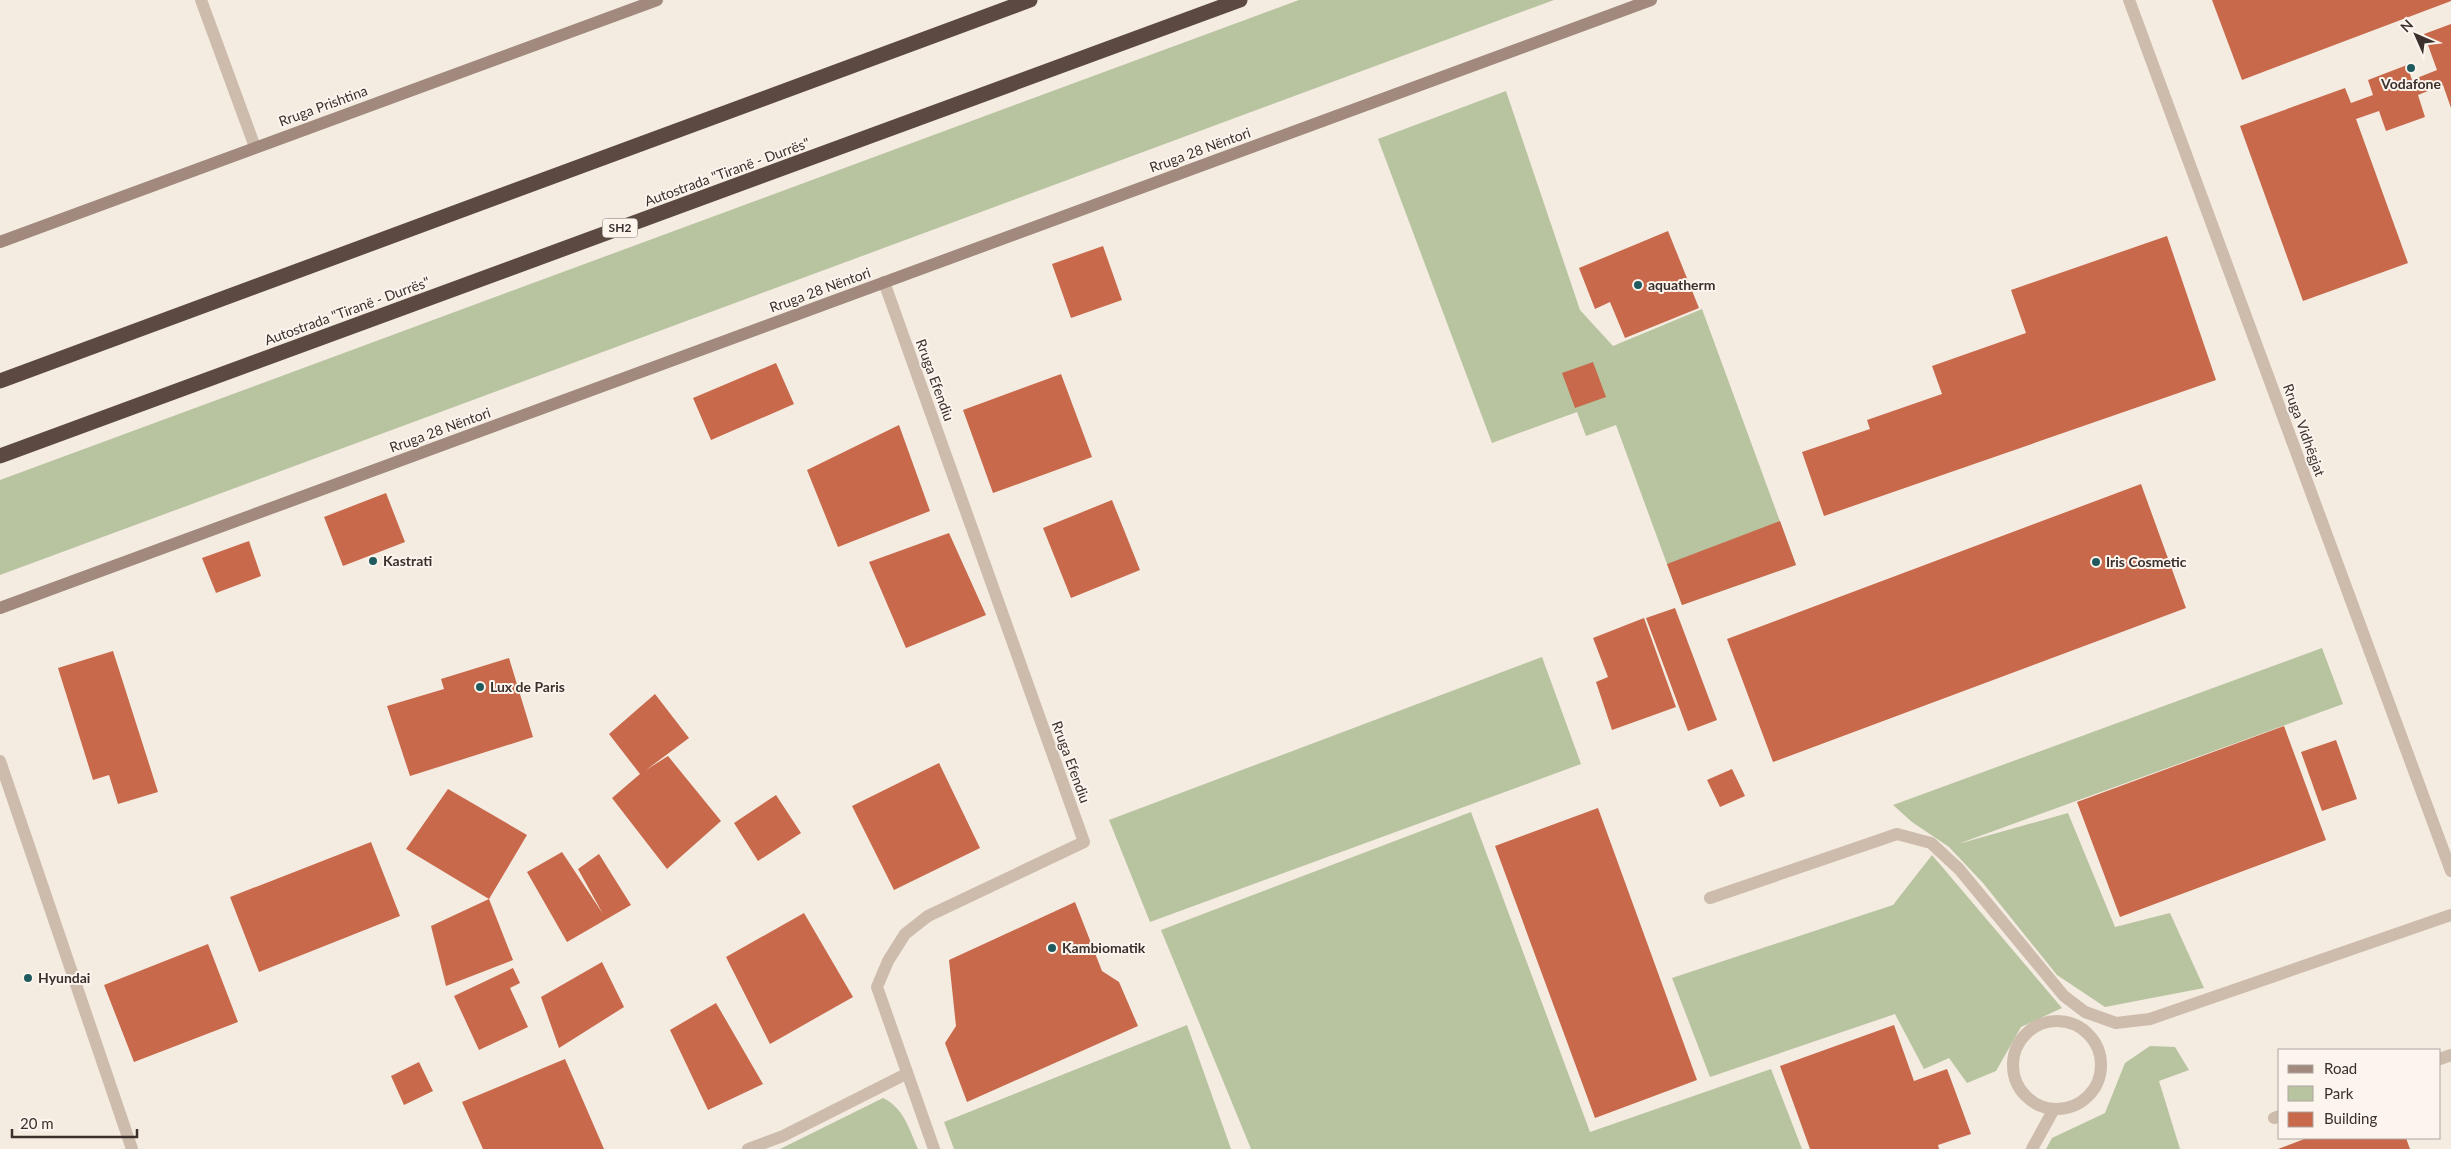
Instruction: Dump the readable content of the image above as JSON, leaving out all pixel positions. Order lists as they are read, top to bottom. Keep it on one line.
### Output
{"streets":{"highway":["Autostrada \"Tiranë - Durrës\"","SH2"],"main road":["Rruga Prishtina","Rruga 28 Nëntori"],"street":["Rruga Efendiu","Rruga Vidhëgjat"]},"crossings":[["Rruga 28 Nëntori","Rruga Efendiu"]],"places":["Vodafone","aquatherm","Kastrati","Iris Cosmetic","Lux de Paris","Kambiomatik","Hyundai"],"legend":["Road","Park","Building"],"scale_bar":"20 m","north":"top left"}
